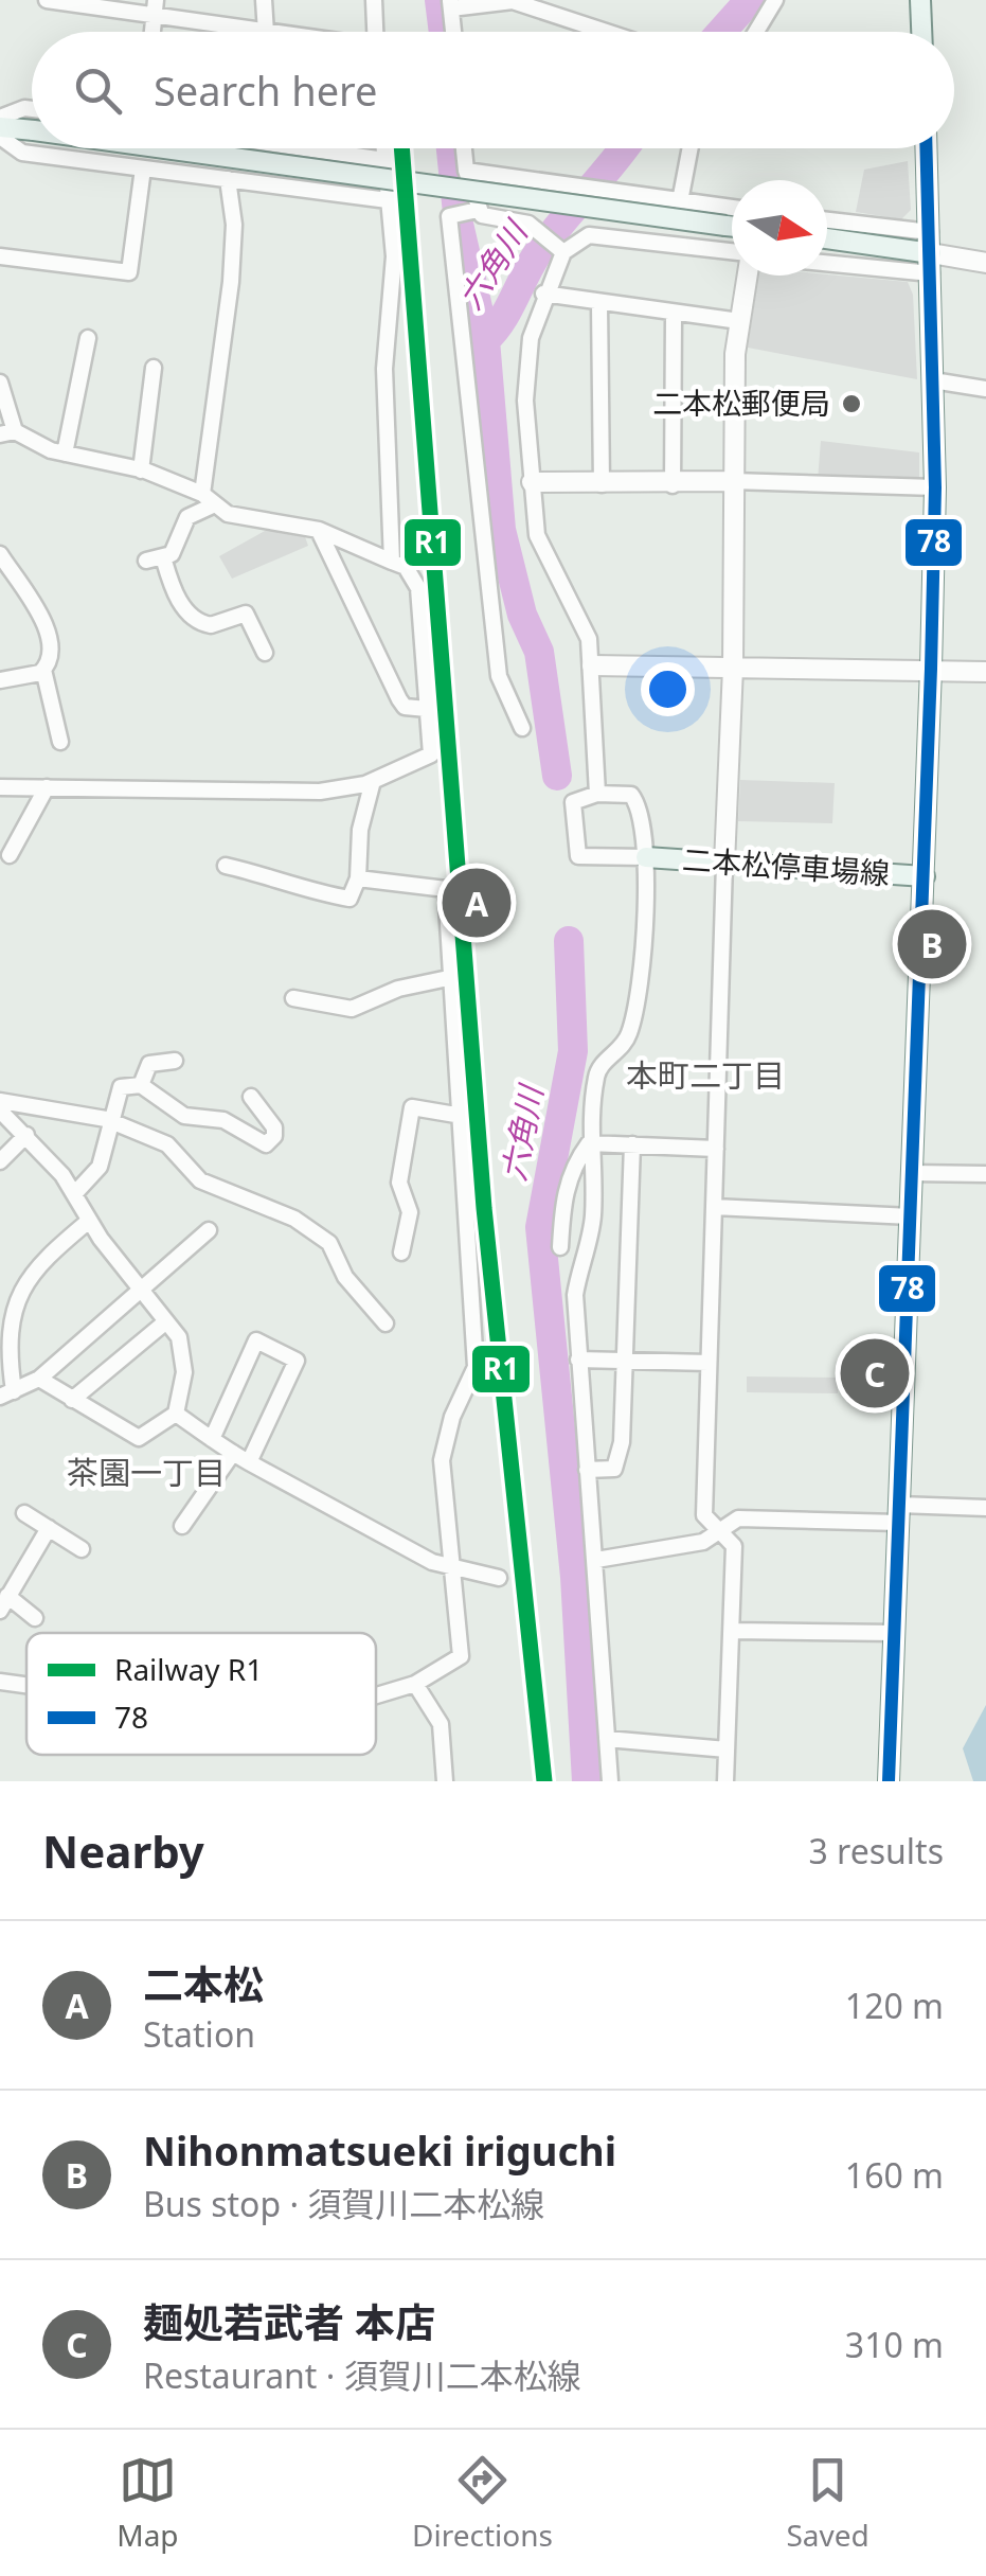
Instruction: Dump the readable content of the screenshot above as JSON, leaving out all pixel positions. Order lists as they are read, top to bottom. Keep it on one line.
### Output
{"streets":{"main road":["二本松停車場線"]},"districts":["本町二丁目","茶園一丁目"],"water":["六角川"],"places":["二本松郵便局"],"lines":["rail line R1","transit line 78"],"legend":["Railway R1","78"],"north":"right","page":{"search":"Search here","pins":["A","B","C"],"heading":["Nearby","3 results"],"list":[{"mark":"A","name":"二本松","note":"Station","value":"120 m"},{"mark":"B","name":"Nihonmatsueki iriguchi","note":"Bus stop · 須賀川二本松線","value":"160 m"},{"mark":"C","name":"麺処若武者 本店","note":"Restaurant · 須賀川二本松線","value":"310 m"}],"nav":["Map","Directions","Saved"]}}
